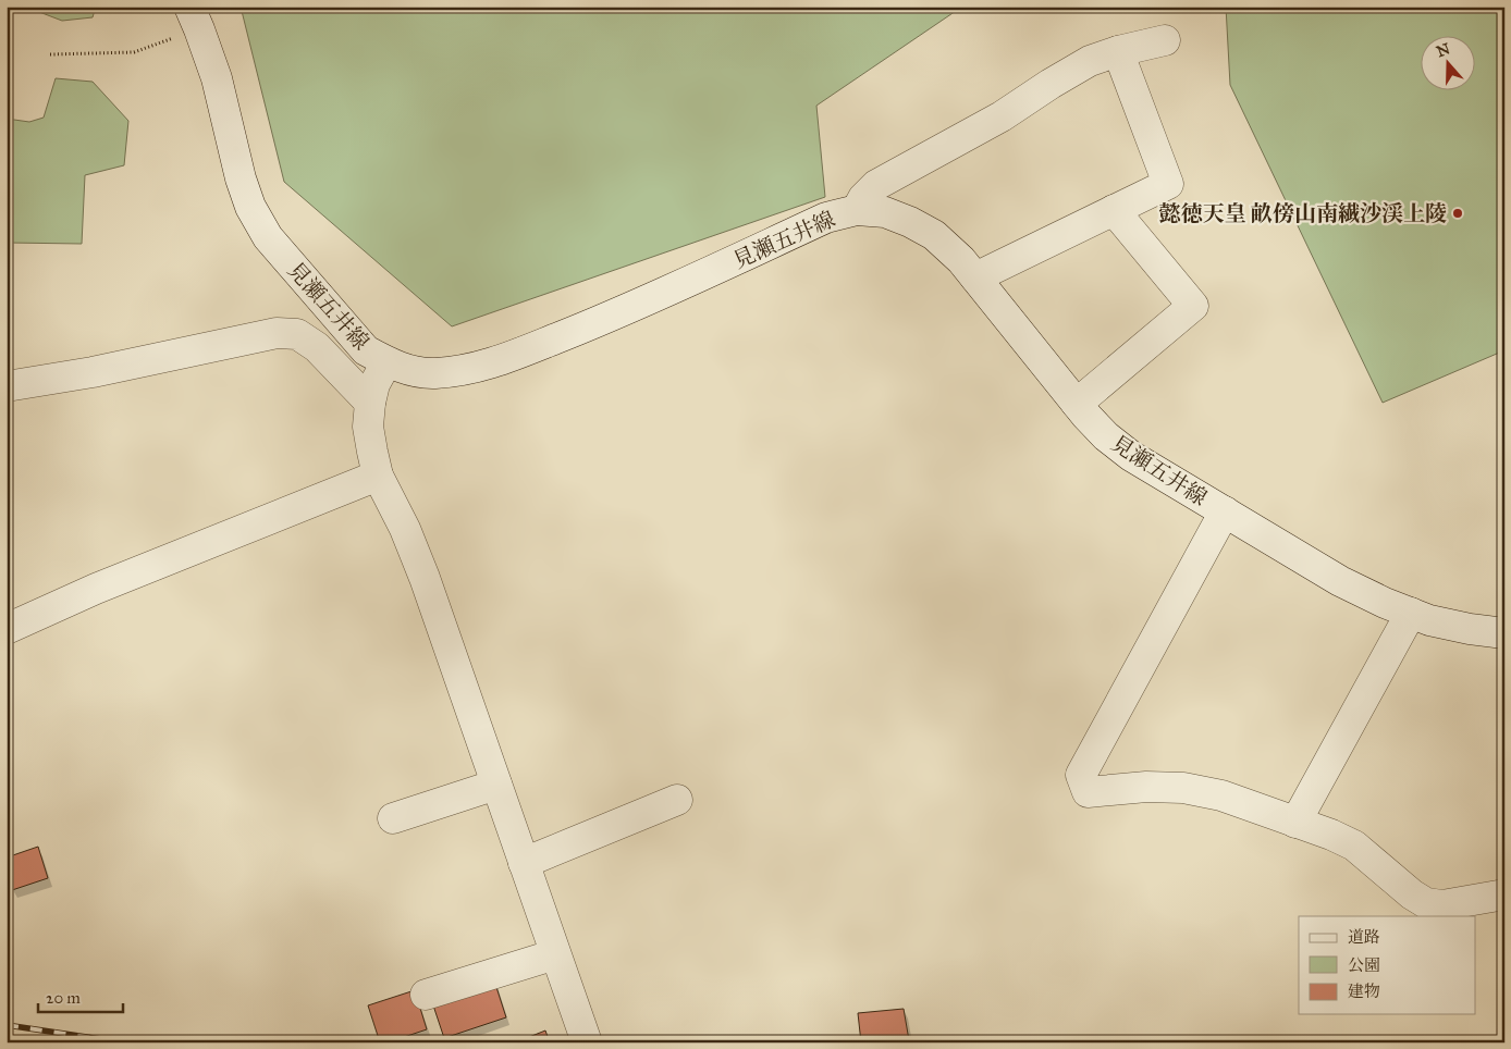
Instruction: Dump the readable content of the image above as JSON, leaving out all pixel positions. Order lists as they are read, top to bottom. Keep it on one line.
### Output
{"streets":{"street":["見瀬五井線"]},"places":["懿徳天皇 畝傍山南繊沙渓上陵"],"legend":["道路","公園","建物"],"scale_bar":"20 m","north":"top"}
